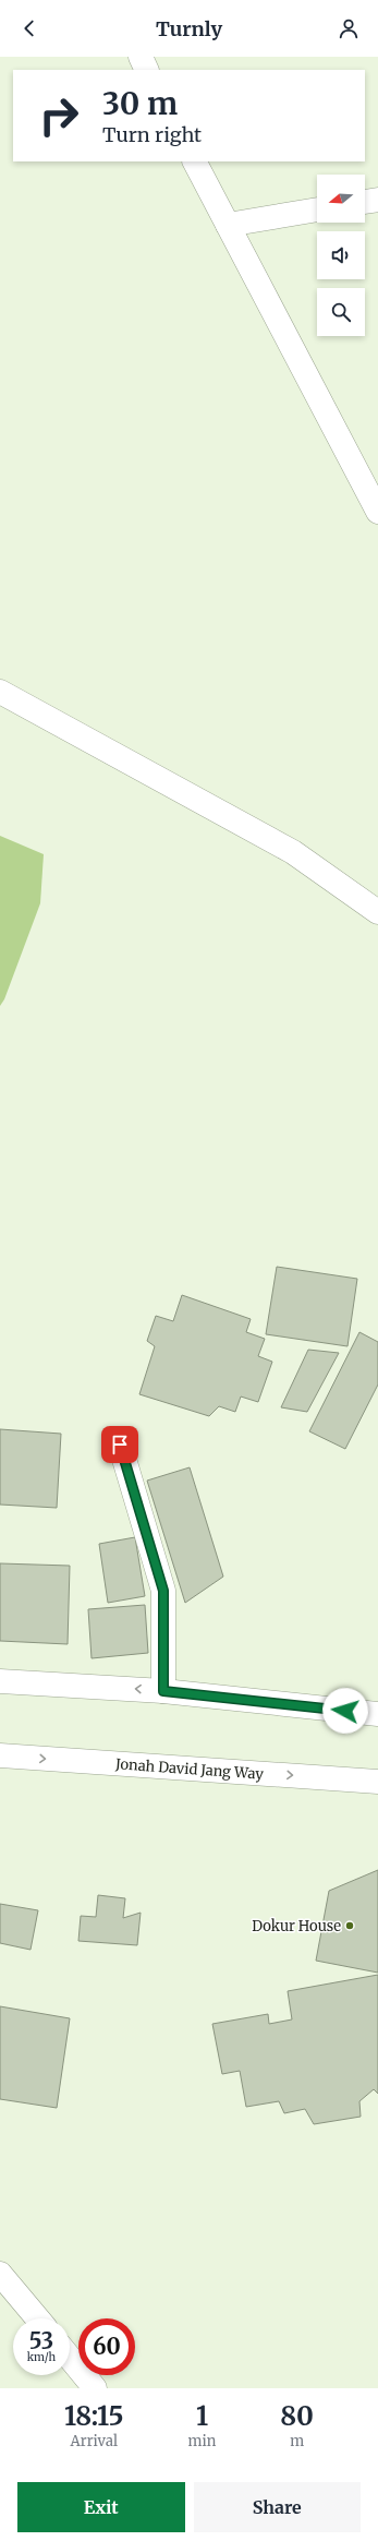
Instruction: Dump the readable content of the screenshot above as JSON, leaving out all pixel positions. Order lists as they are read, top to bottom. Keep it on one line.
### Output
{"streets":{"street":["Jonah David Jang Way"]},"places":["Dokur House"],"north":"left","page":{"header":"Turnly","turn":["30 m","Turn right"],"speed":"53 km/h","limit":"60","eta":["18:15","Arrival","1","min","80","m"],"buttons":["Exit","Share"]}}
